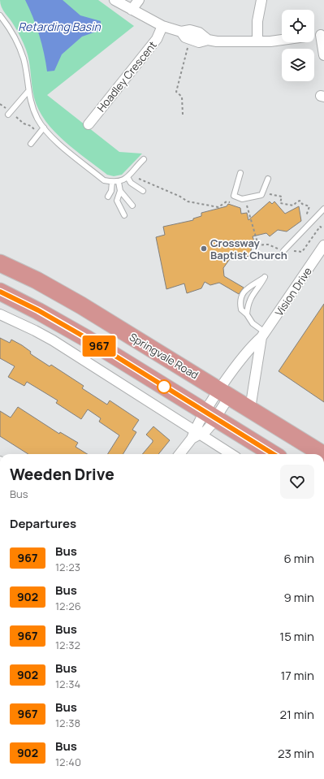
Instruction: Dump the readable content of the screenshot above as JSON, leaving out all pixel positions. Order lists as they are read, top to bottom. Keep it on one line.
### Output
{"streets":{"highway":["Springvale Road"],"street":["Hoadley Crescent","Vision Drive"]},"crossings":[["Vision Drive","Springvale Road"]],"water":["Retarding Basin"],"places":["Crossway Baptist Church"],"lines":["bus line 967"],"page":{"on_map":"967","heading":[["Weeden Drive","Bus"],"Departures"],"list":[{"mark":"967","name":"Bus","note":"12:23","value":"6 min"},{"mark":"902","name":"Bus","note":"12:26","value":"9 min"},{"mark":"967","name":"Bus","note":"12:32","value":"15 min"},{"mark":"902","name":"Bus","note":"12:34","value":"17 min"},{"mark":"967","name":"Bus","note":"12:38","value":"21 min"},{"mark":"902","name":"Bus","note":"12:40","value":"23 min"}]}}
